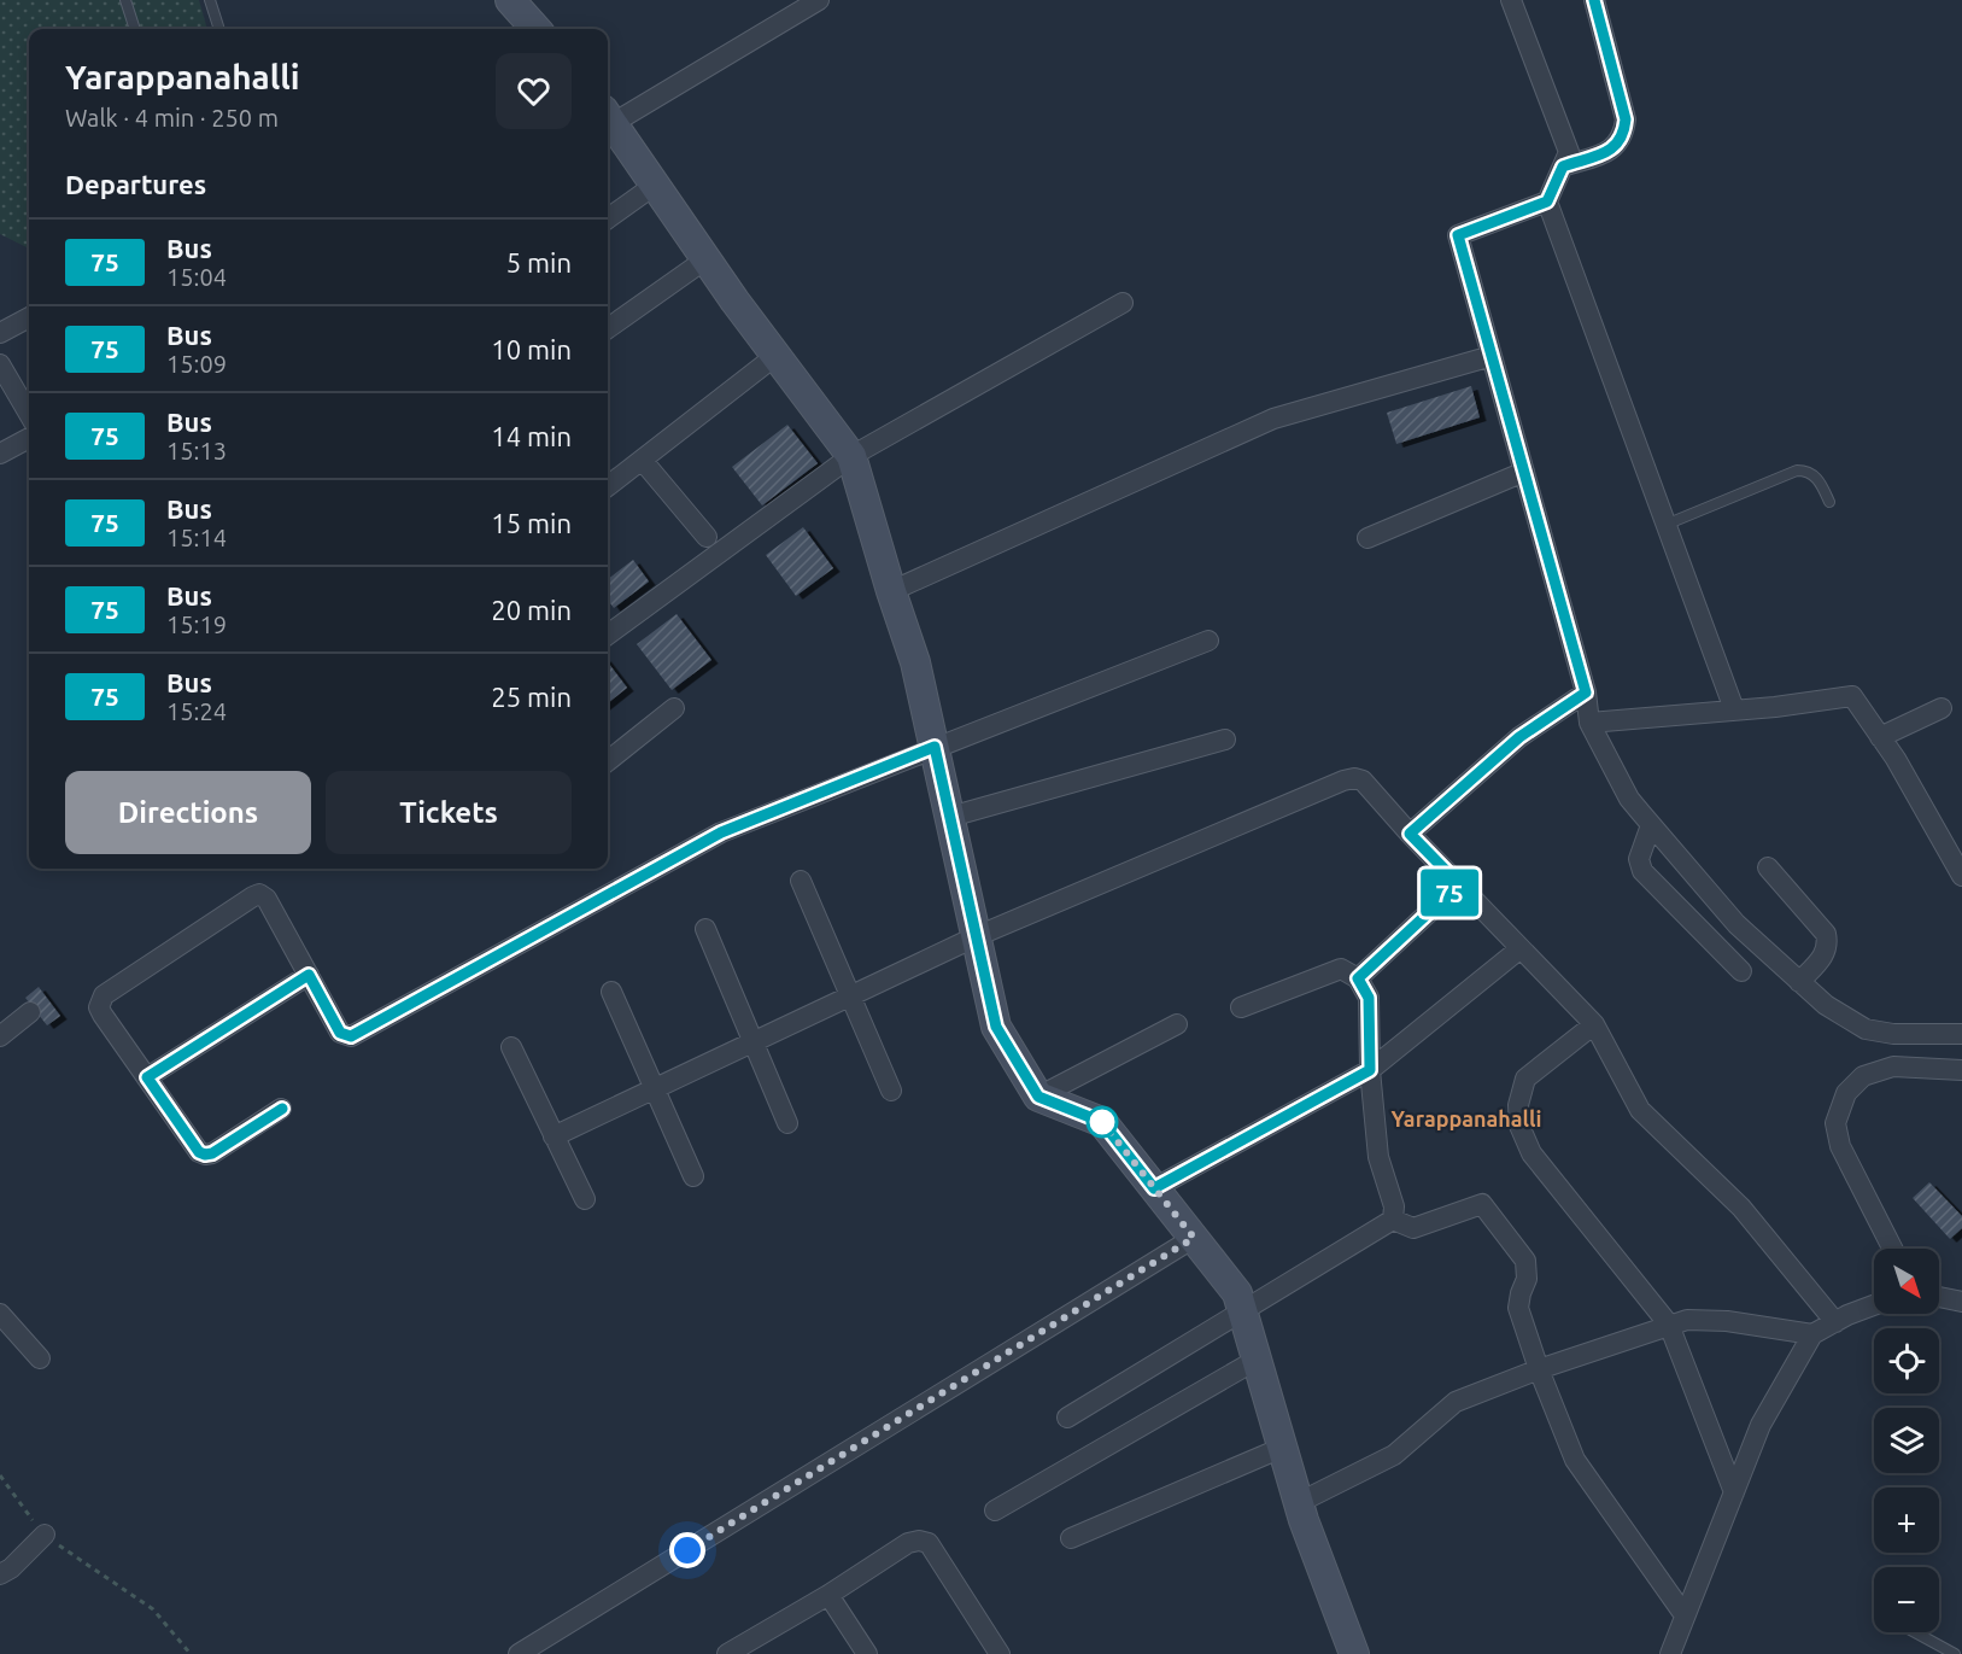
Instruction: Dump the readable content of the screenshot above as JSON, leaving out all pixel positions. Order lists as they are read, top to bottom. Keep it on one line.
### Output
{"districts":["Yarappanahalli"],"lines":["bus line 75"],"north":"bottom right","page":{"on_map":"75","heading":[["Yarappanahalli","Walk · 4 min · 250 m"],"Departures"],"list":[{"mark":"75","name":"Bus","note":"15:04","value":"5 min"},{"mark":"75","name":"Bus","note":"15:09","value":"10 min"},{"mark":"75","name":"Bus","note":"15:13","value":"14 min"},{"mark":"75","name":"Bus","note":"15:14","value":"15 min"},{"mark":"75","name":"Bus","note":"15:19","value":"20 min"},{"mark":"75","name":"Bus","note":"15:24","value":"25 min"}],"buttons":["Directions","Tickets"],"map_buttons":["+","−"]}}
